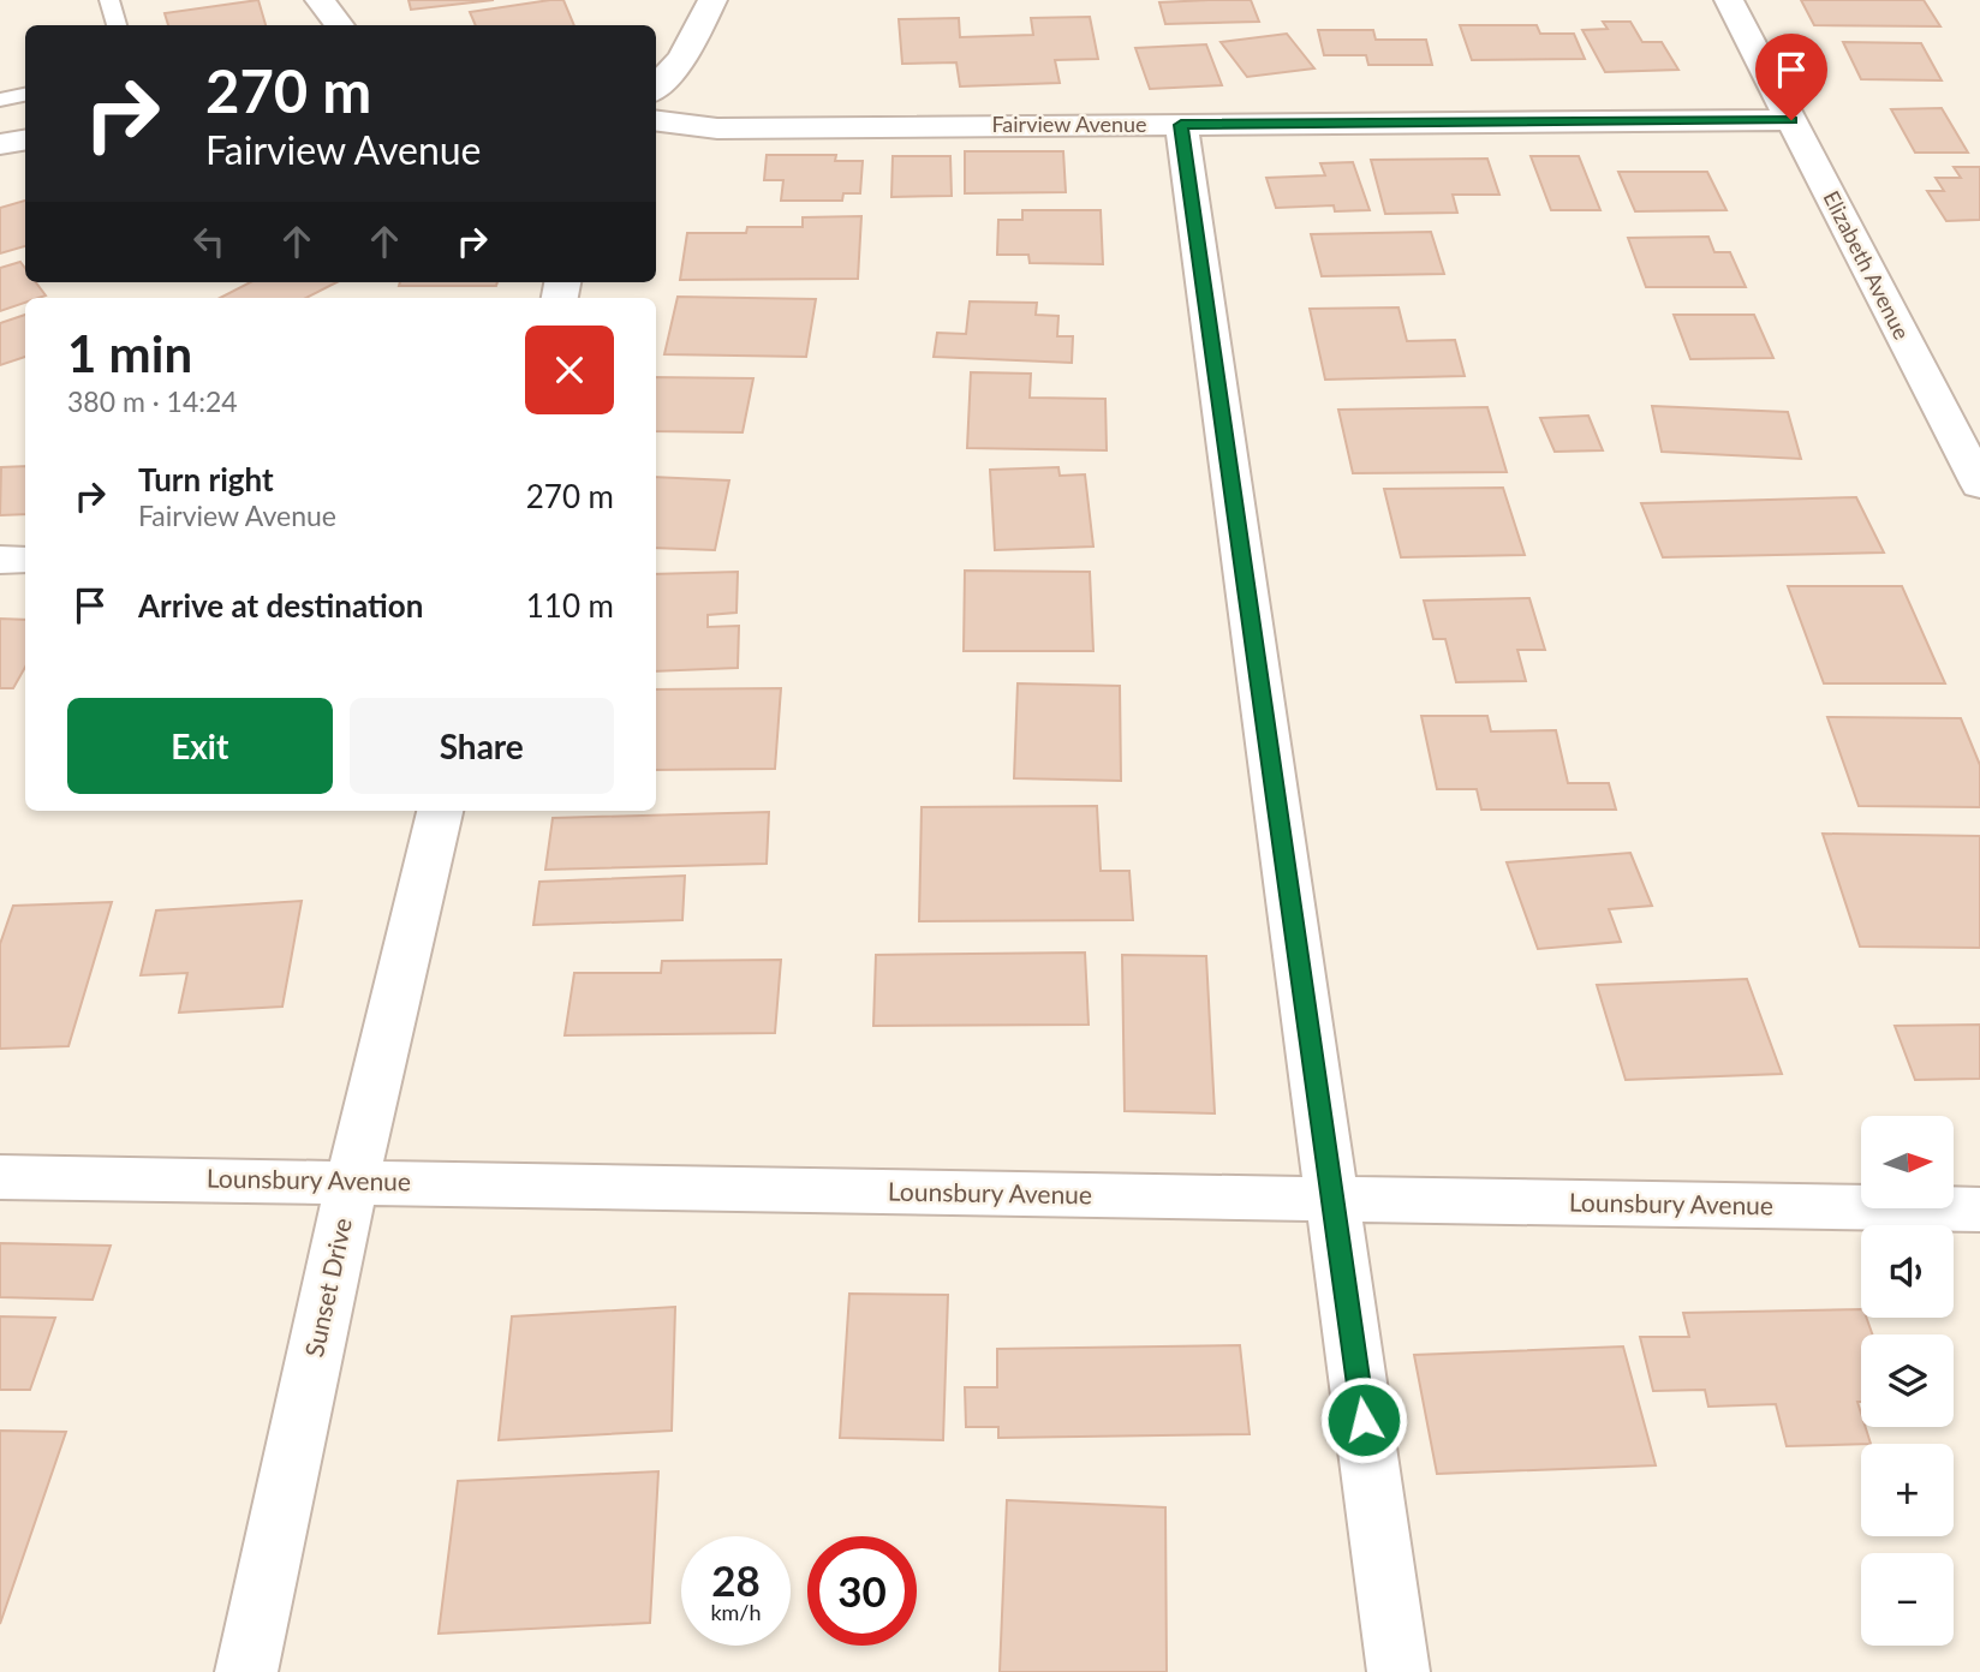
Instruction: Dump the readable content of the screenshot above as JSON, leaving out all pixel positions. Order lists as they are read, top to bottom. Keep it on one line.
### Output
{"streets":{"street":["Fairview Avenue","Elizabeth Avenue","Lounsbury Avenue","Sunset Drive"]},"crossings":[["Fairview Avenue","Elizabeth Avenue"],["Lounsbury Avenue","Sunset Drive"]],"north":"right","page":{"turn":["270 m","Fairview Avenue"],"heading":["1 min","380 m · 14:24"],"list":[{"name":"Turn right","note":"Fairview Avenue","value":"270 m"},{"name":"Arrive at destination","value":"110 m"}],"buttons":["Exit","Share"],"map_buttons":["+","−"],"speed":"28 km/h","limit":"30"}}
